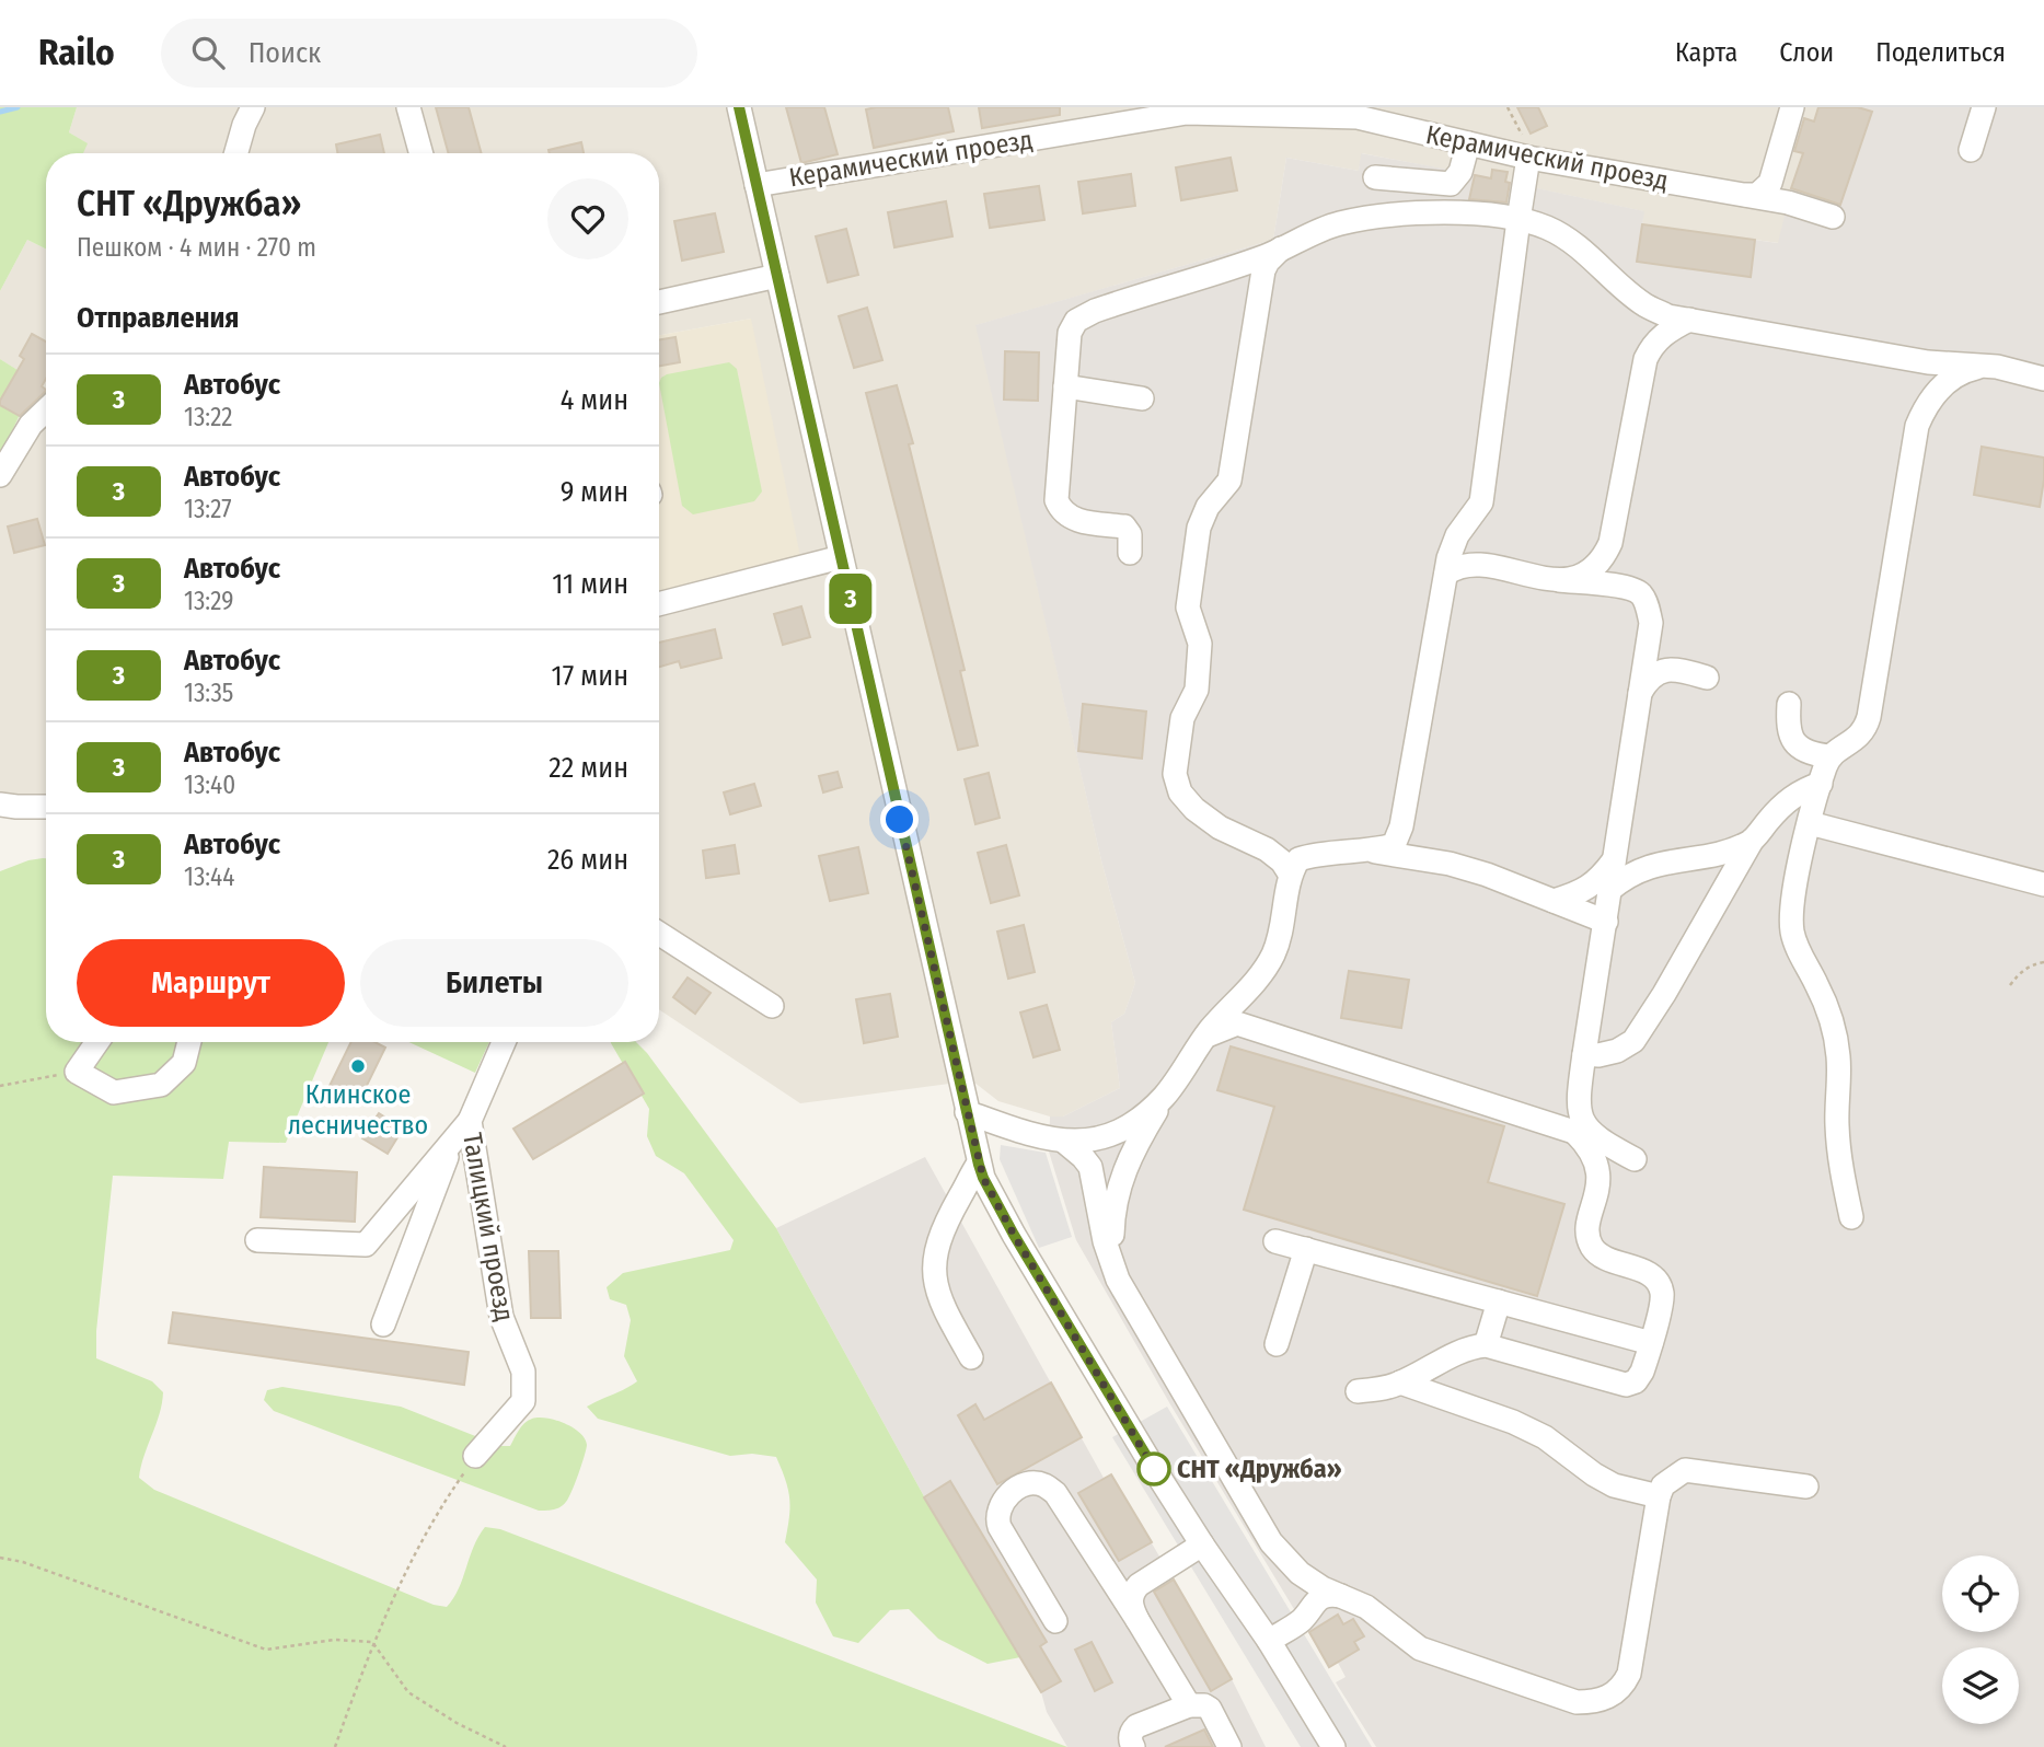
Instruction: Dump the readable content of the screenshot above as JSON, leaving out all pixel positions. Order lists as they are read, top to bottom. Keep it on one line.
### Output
{"streets":{"street":["Керамический проезд","Талицкий проезд"]},"places":["Клинское лесничество","СНТ «Дружба»"],"lines":["bus line 3"],"page":{"header":"Railo","search":"Поиск","nav":["Карта","Слои","Поделиться"],"on_map":"3","heading":[["СНТ «Дружба»","Пешком · 4 мин · 270 m"],"Отправления"],"list":[{"mark":"3","name":"Автобус","note":"13:22","value":"4 мин"},{"mark":"3","name":"Автобус","note":"13:27","value":"9 мин"},{"mark":"3","name":"Автобус","note":"13:29","value":"11 мин"},{"mark":"3","name":"Автобус","note":"13:35","value":"17 мин"},{"mark":"3","name":"Автобус","note":"13:40","value":"22 мин"},{"mark":"3","name":"Автобус","note":"13:44","value":"26 мин"}],"buttons":["Маршрут","Билеты"]}}
